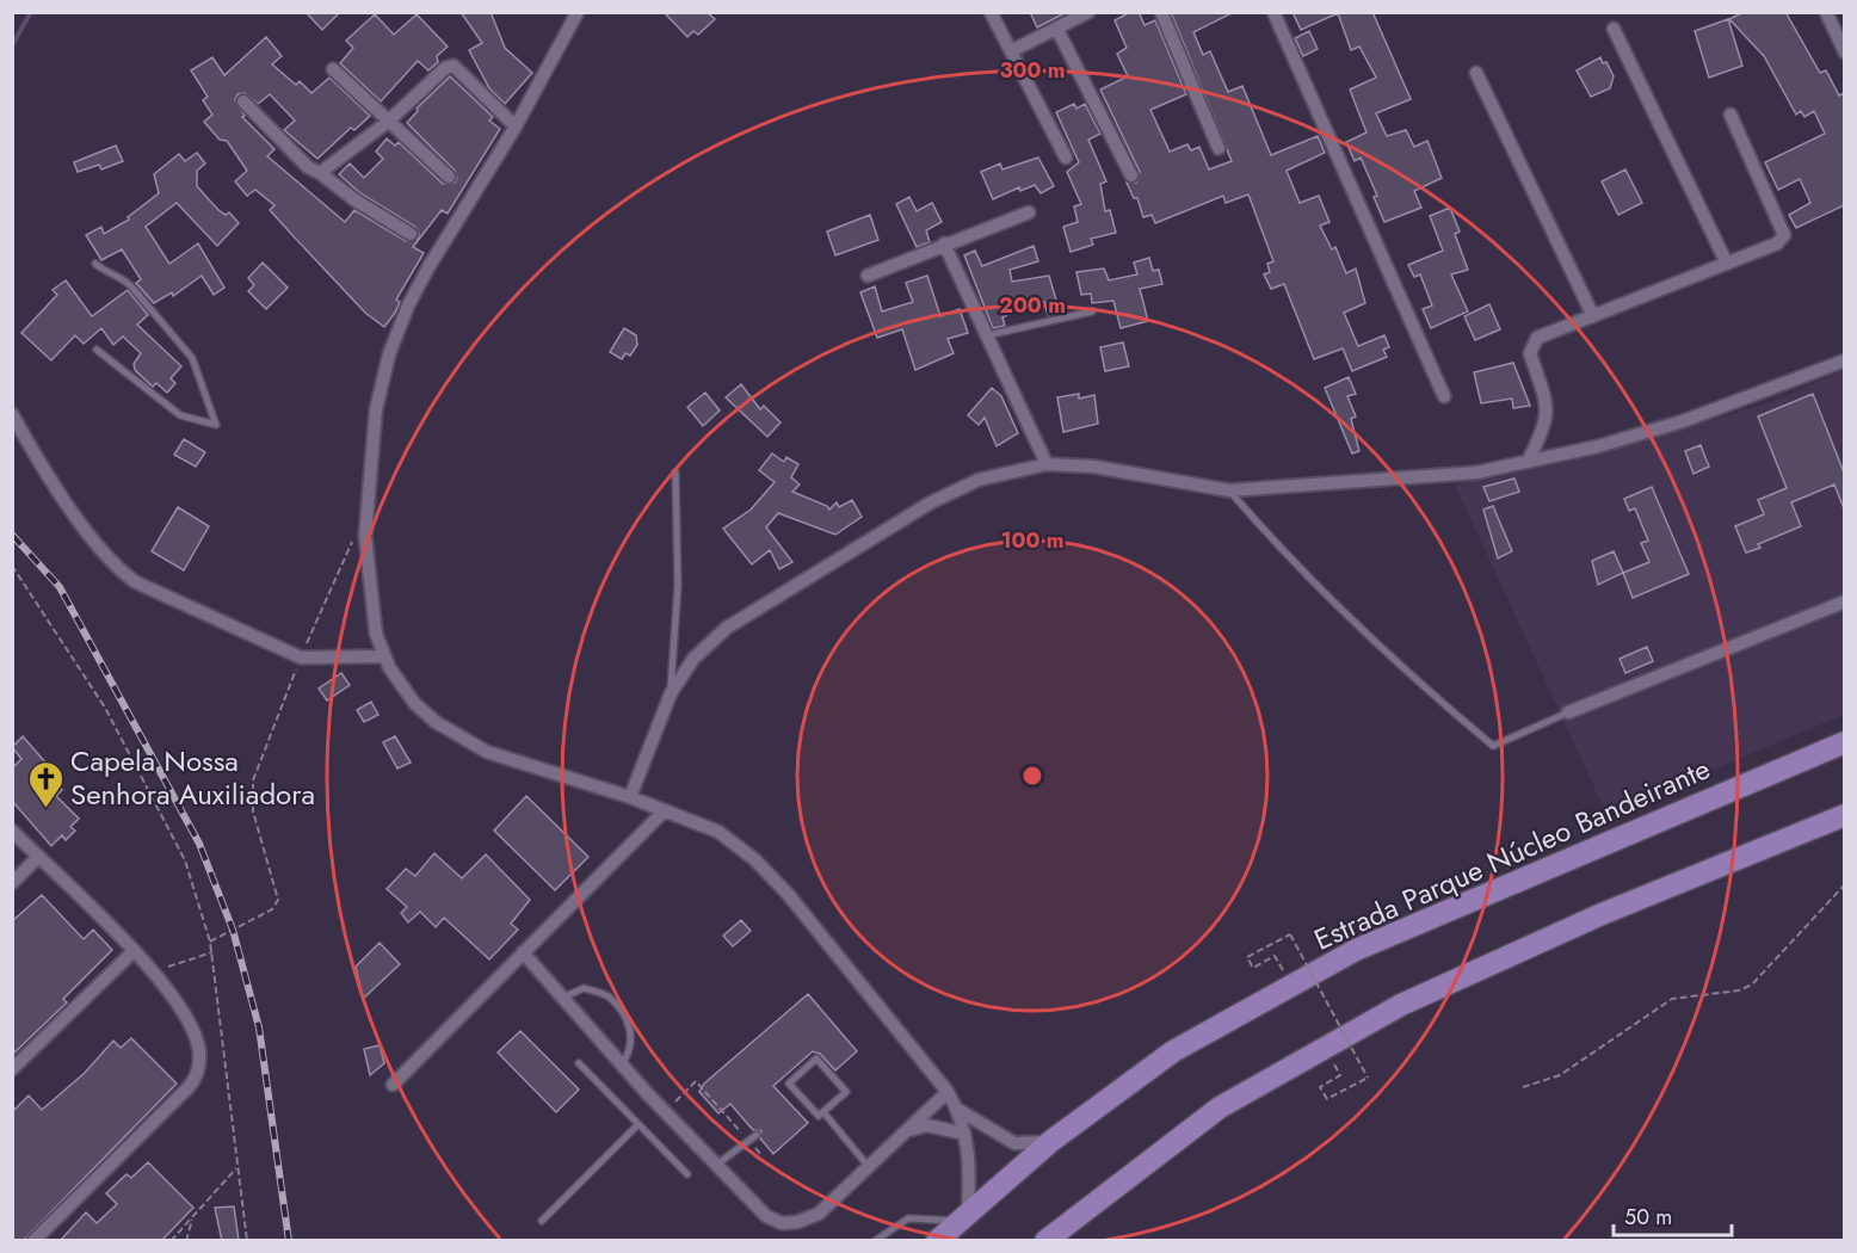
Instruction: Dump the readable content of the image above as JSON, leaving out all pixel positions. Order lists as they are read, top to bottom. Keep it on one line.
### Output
{"streets":{"highway":["Estrada Parque Núcleo Bandeirante"]},"places":{"church":["Capela Nossa Senhora Auxiliadora"]},"scale_bar":"50 m","rings":["300 m","200 m","100 m"]}
